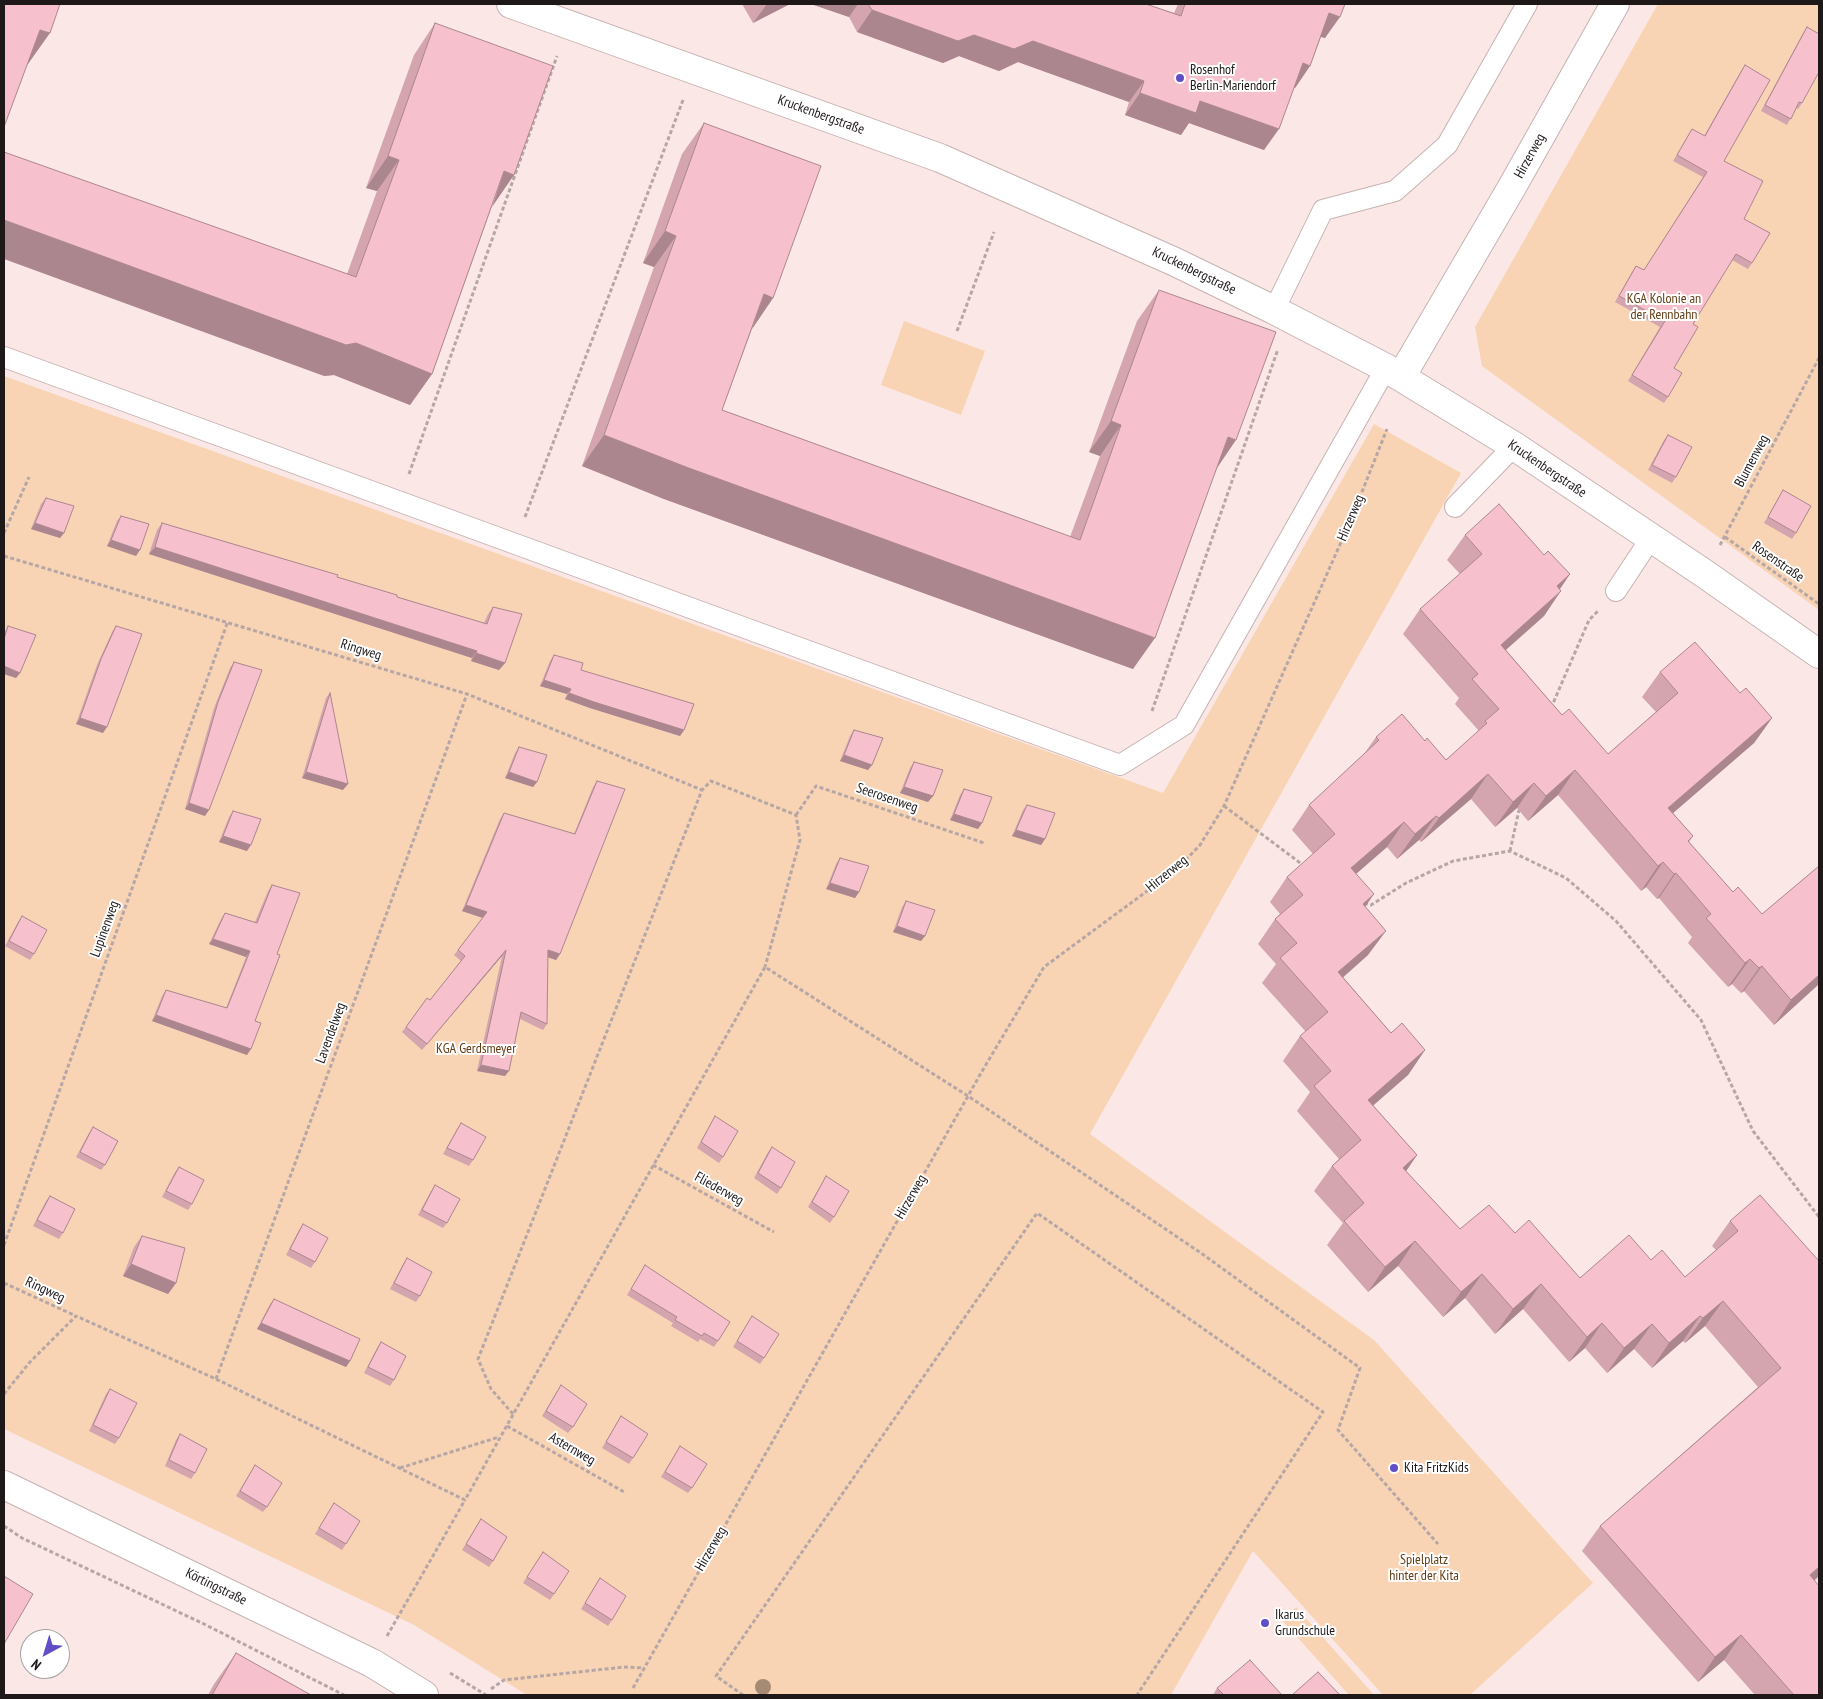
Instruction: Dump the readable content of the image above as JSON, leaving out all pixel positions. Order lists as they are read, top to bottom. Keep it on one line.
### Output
{"streets":{"street":["Kruckenbergstraße","Hirzerweg","Körtingstraße"],"path":["Blumenweg","Rosenstraße","Ringweg","Seerosenweg","Lupinenweg","Lavendelweg","Fliederweg","Asternweg"]},"crossings":[["Kruckenbergstraße","Hirzerweg"],["Kruckenbergstraße","Blumenweg"],["Blumenweg","Rosenstraße"],["Ringweg","Lupinenweg"],["Ringweg","Lavendelweg"]],"parks":["KGA Kolonie an der Rennbahn","KGA Gerdsmeyer","Spielplatz hinter der Kita"],"places":["Rosenhof Berlin-Mariendorf","Kita FritzKids","Ikarus Grundschule"],"north":"bottom left"}
